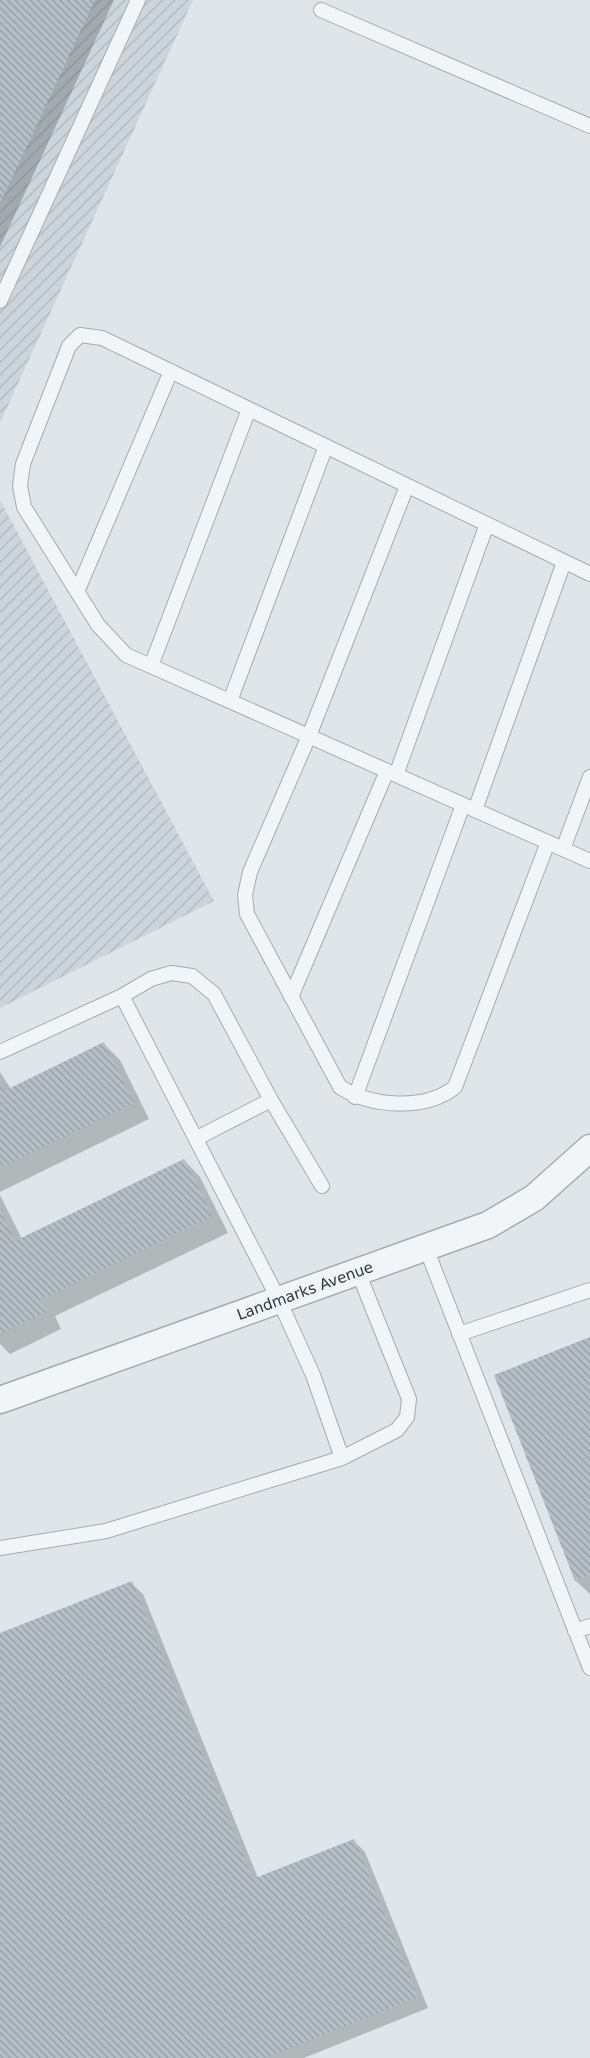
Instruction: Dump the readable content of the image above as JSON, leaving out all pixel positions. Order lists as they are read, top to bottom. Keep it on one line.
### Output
{"streets":{"street":["Landmarks Avenue"]}}
